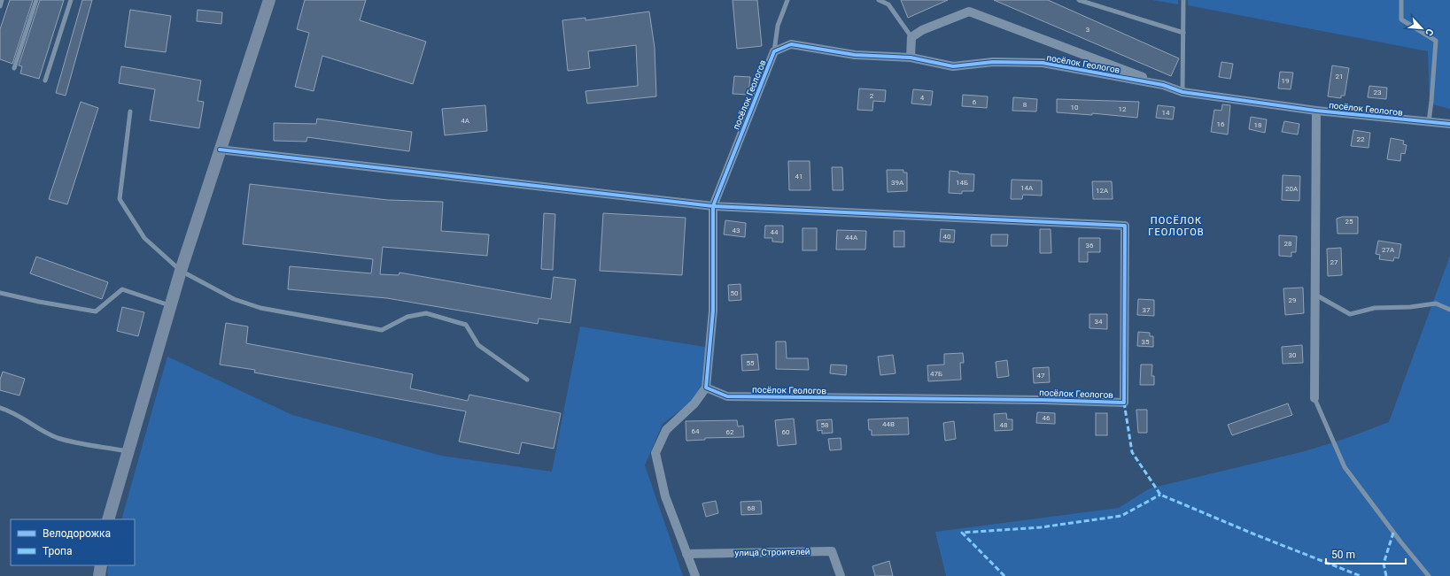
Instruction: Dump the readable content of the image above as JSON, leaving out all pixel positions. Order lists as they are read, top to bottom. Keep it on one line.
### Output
{"streets":{"street":["посёлок Геологов","улица Строителей"]},"districts":["ПОСЁЛОК ГЕОЛОГОВ"],"house_numbers":["3","21","19","23","2","4","6","8","10","12","14","4А","16","18","22","41","39А","14Б","14А","20А","12А","25","43","44","40","44А","28","36","27А","27","50","29","37","34","35","30","55","47Б","47","46","44В","58","48","64","62","60","68"],"legend":["Велодорожка","Тропа"],"scale_bar":"50 m","north":"bottom right"}
